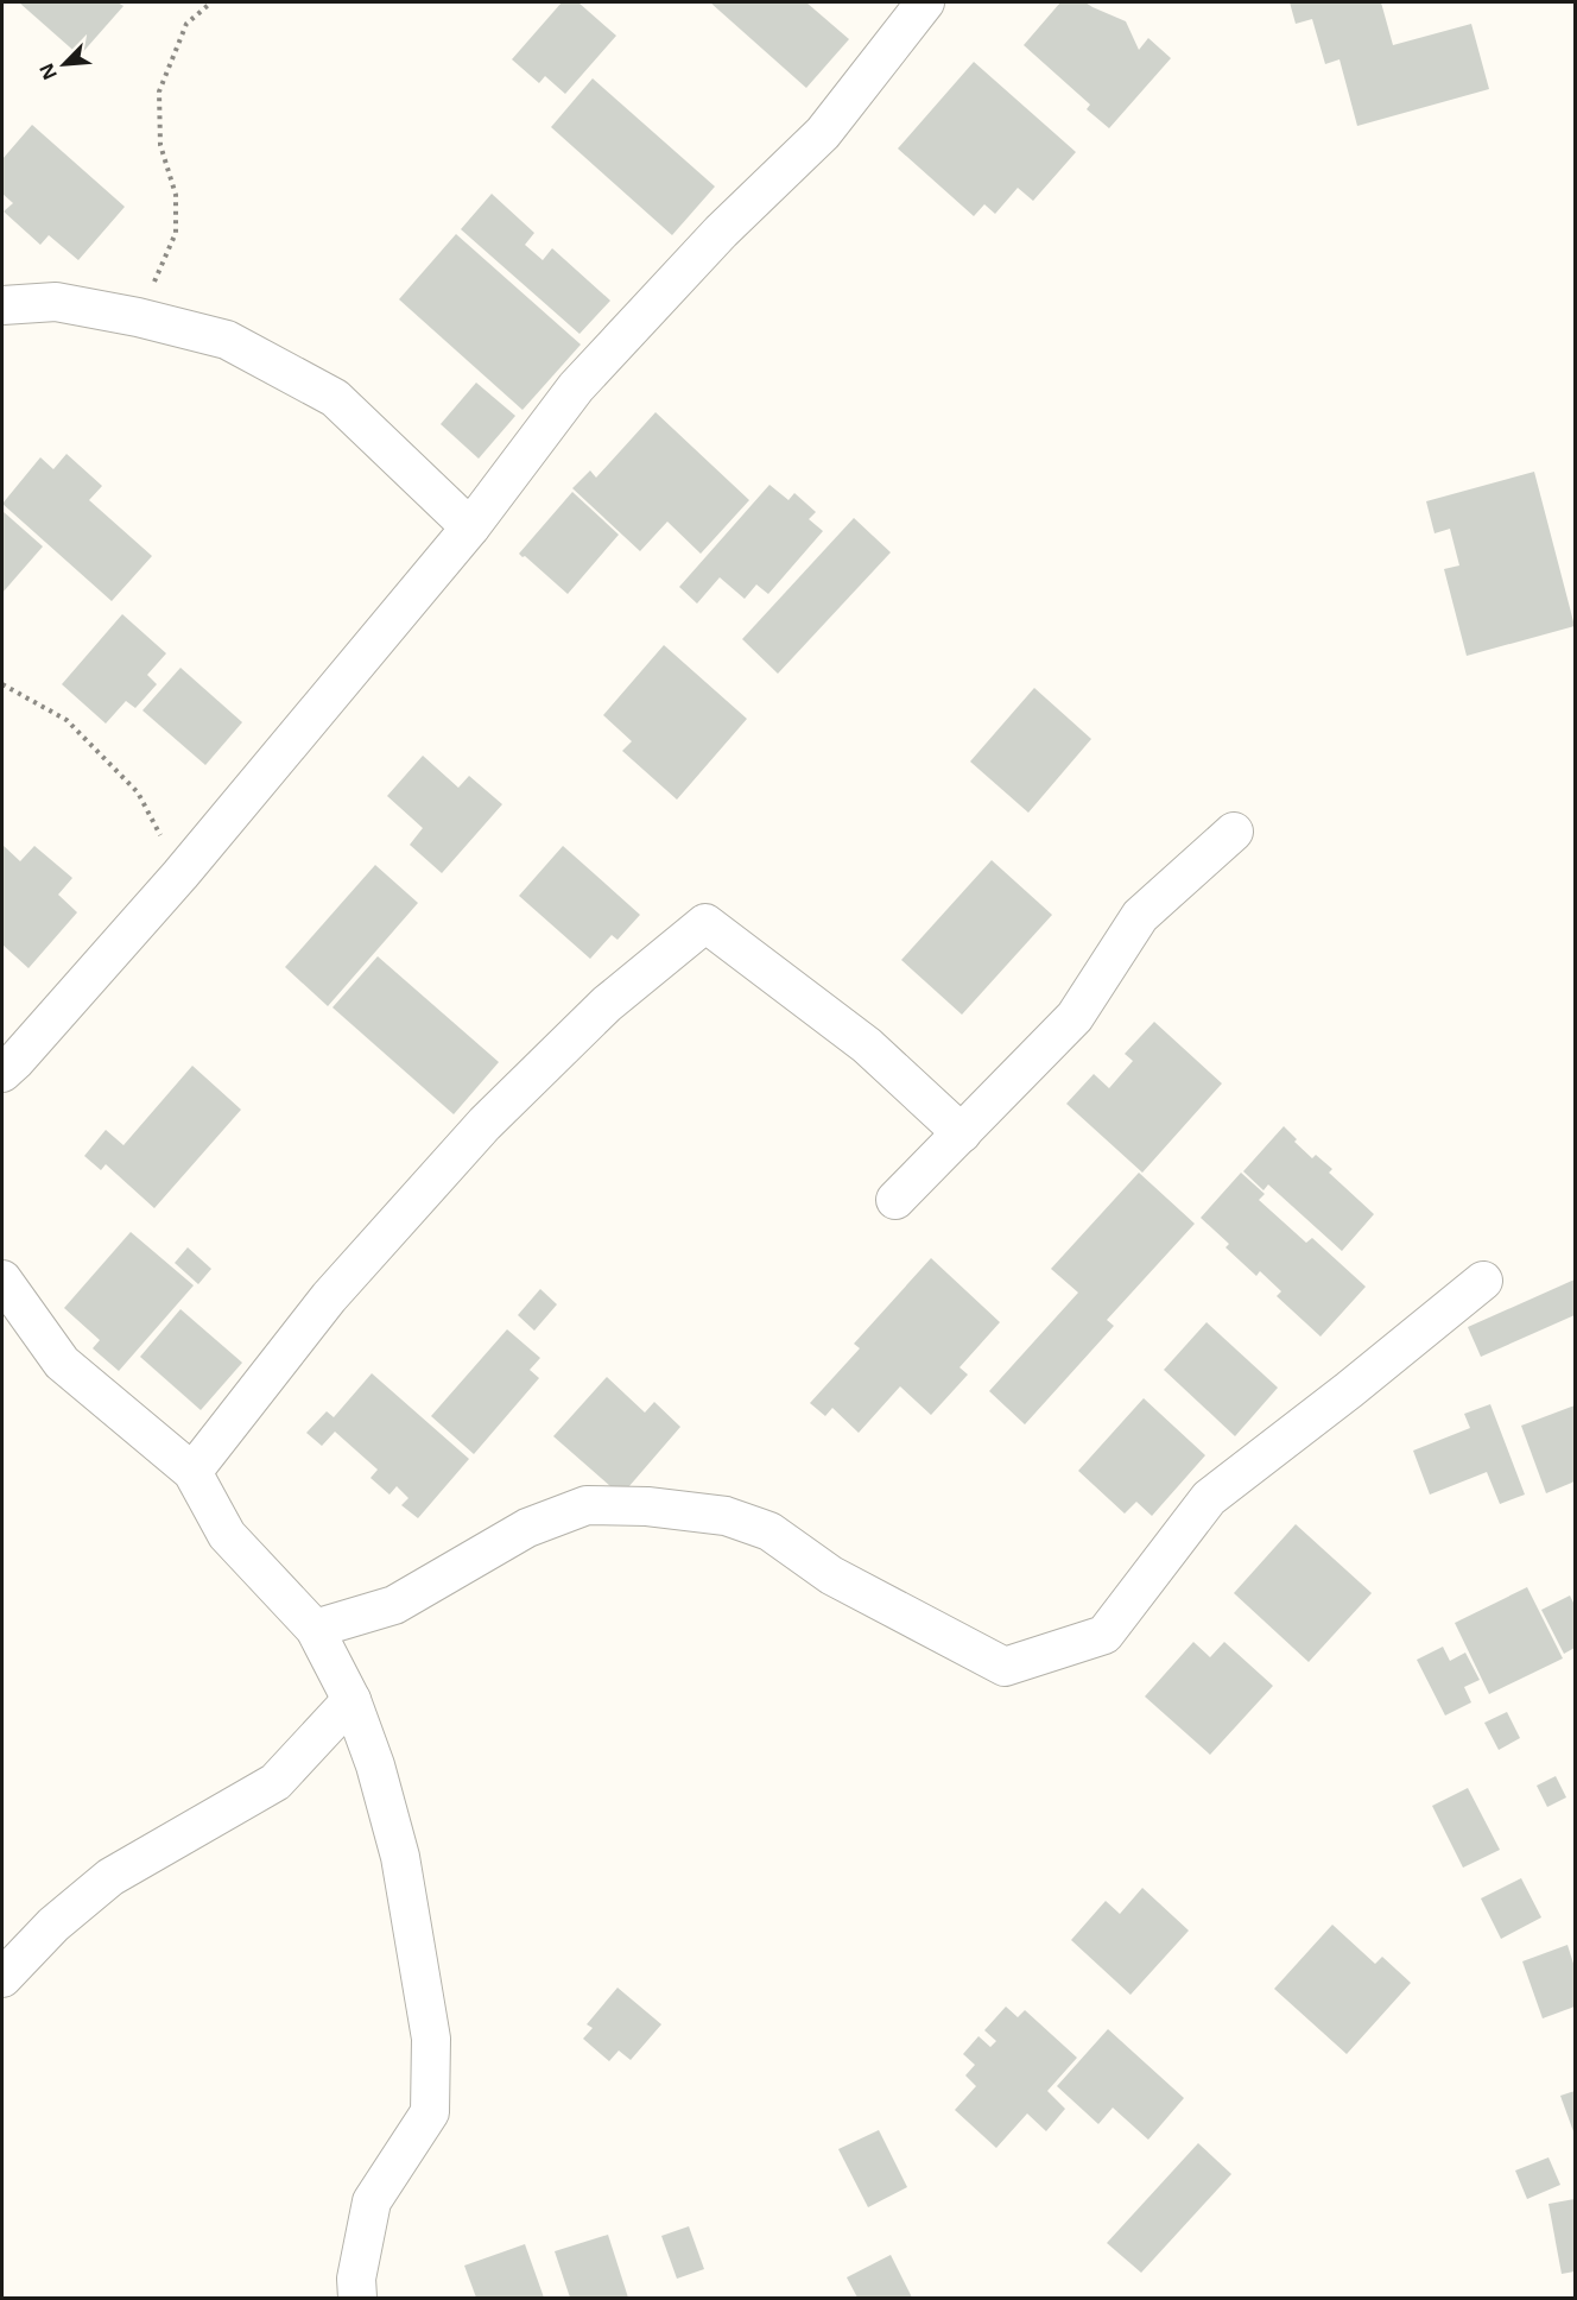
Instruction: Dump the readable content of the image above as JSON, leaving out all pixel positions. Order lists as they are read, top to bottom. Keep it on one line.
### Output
{"north":"bottom left"}
